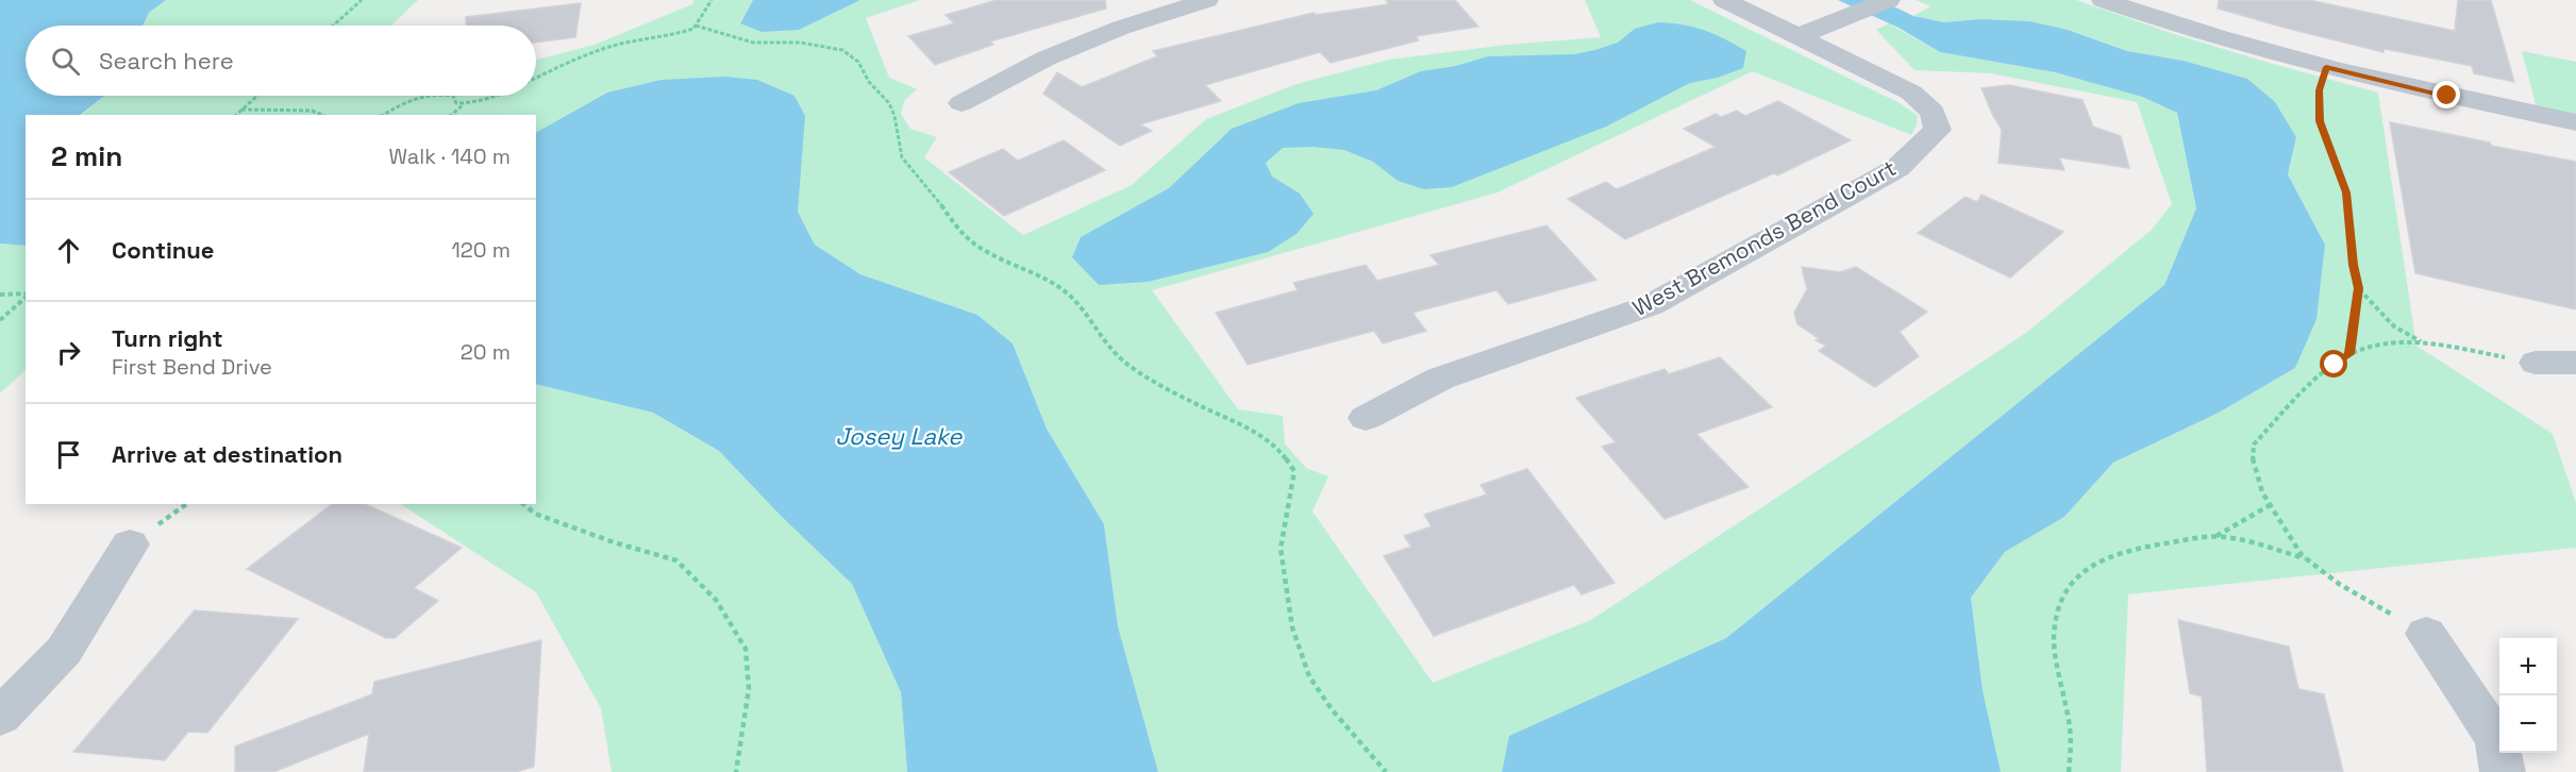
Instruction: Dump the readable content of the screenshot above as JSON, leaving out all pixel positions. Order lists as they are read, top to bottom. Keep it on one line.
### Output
{"streets":{"street":["West Bremonds Bend Court"]},"water":["Josey Lake"],"page":{"search":"Search here","heading":["2 min","Walk · 140 m"],"list":[["Continue","120 m"],["Turn right","First Bend Drive","20 m"],"Arrive at destination"],"map_buttons":["+","−"]}}
